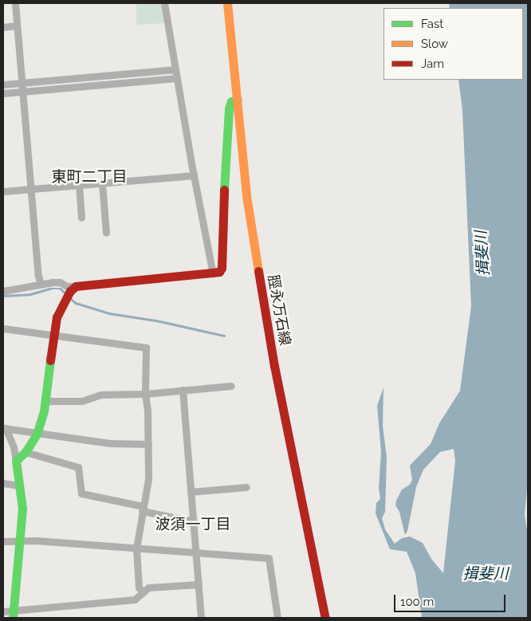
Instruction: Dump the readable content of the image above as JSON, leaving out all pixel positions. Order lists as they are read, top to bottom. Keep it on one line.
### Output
{"streets":{"street":["脛永万石線"]},"districts":["東町二丁目","波須一丁目"],"water":["揖斐川"],"legend":["Fast","Slow","Jam"],"scale_bar":"100 m"}
